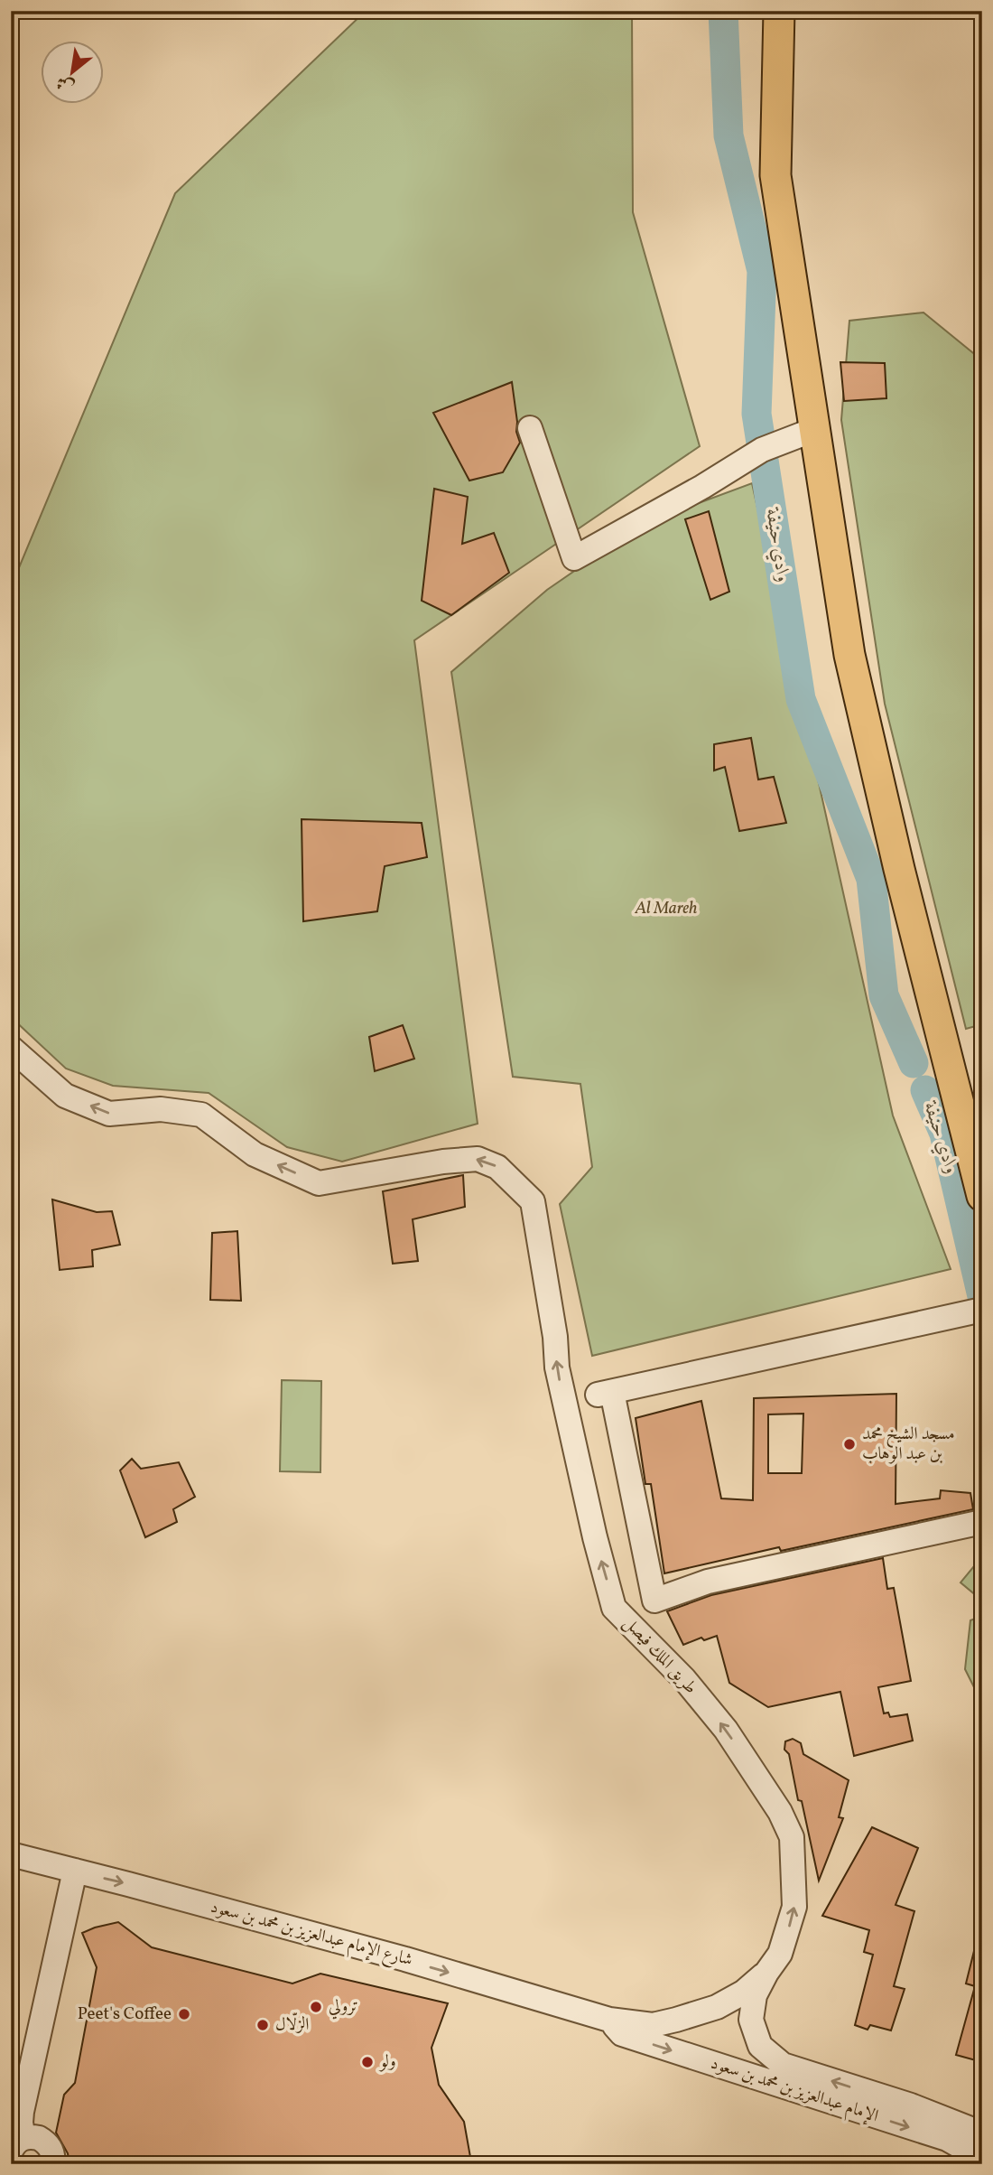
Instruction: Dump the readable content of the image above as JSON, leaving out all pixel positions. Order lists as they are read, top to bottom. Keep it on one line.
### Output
{"streets":{"street":["طريق الملك فيصل","شارع الإمام عبدالعزيز بن محمد بن سعود","الإمام عبدالعزيز بن محمد بن سعود"]},"crossings":[["طريق الملك فيصل","الإمام عبدالعزيز بن محمد بن سعود"],["شارع الإمام عبدالعزيز بن محمد بن سعود","الإمام عبدالعزيز بن محمد بن سعود"]],"one_way":["طريق الملك فيصل","شارع الإمام عبدالعزيز بن محمد بن سعود"],"water":["وادي حنيفة"],"parks":["Al Mareh"],"places":["مسجد الشيخ محمد بن عبد الوهاب","ترولي","Peet's Coffee","الزلّال","ولو"],"north":"bottom left"}
